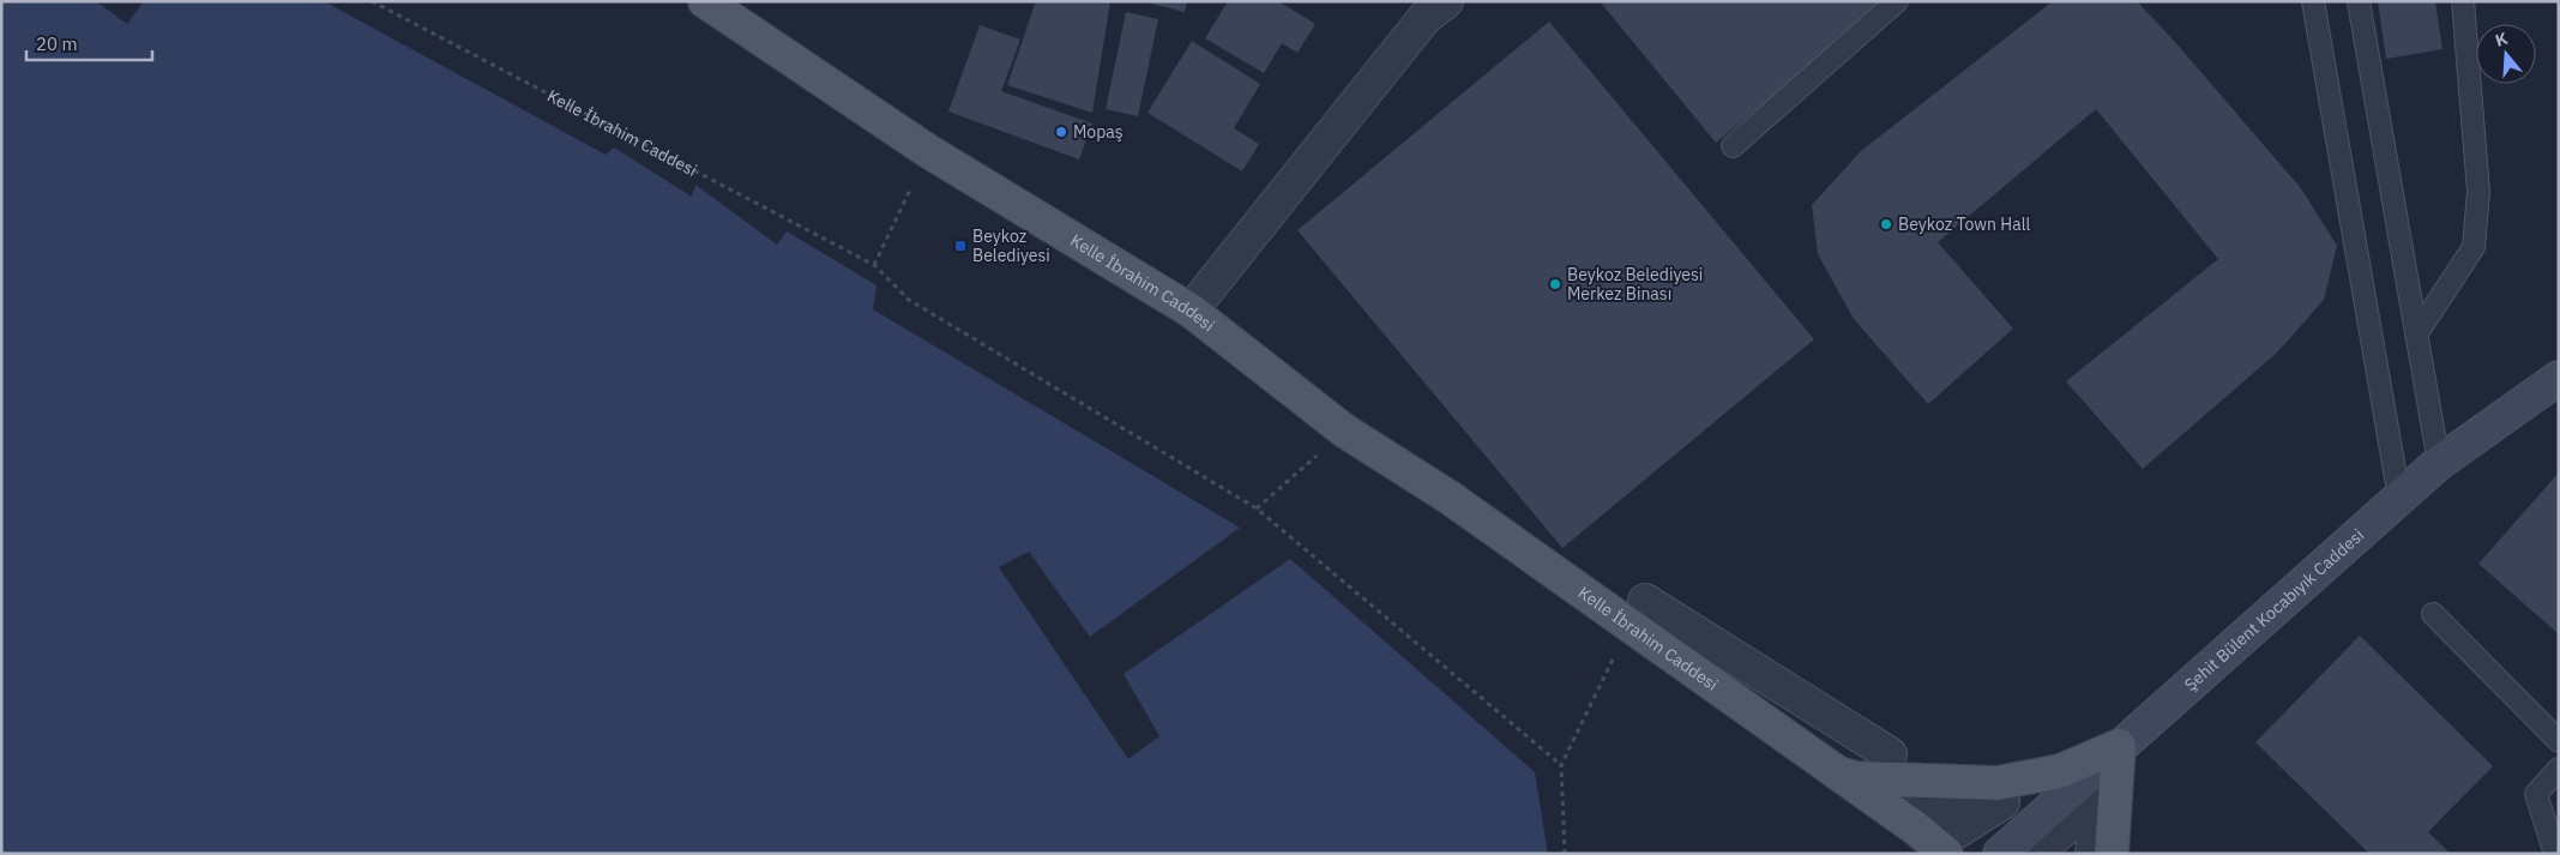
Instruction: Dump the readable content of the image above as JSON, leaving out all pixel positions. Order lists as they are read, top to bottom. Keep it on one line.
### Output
{"streets":{"main road":["Kelle İbrahim Caddesi"],"street":["Şehit Bülent Kocabıyık Caddesi"]},"places":{"other":["Mopaş","Beykoz Town Hall","Beykoz Belediyesi Merkez Binası"],"transit":["Beykoz Belediyesi"]},"scale_bar":"20 m","north":"top"}
